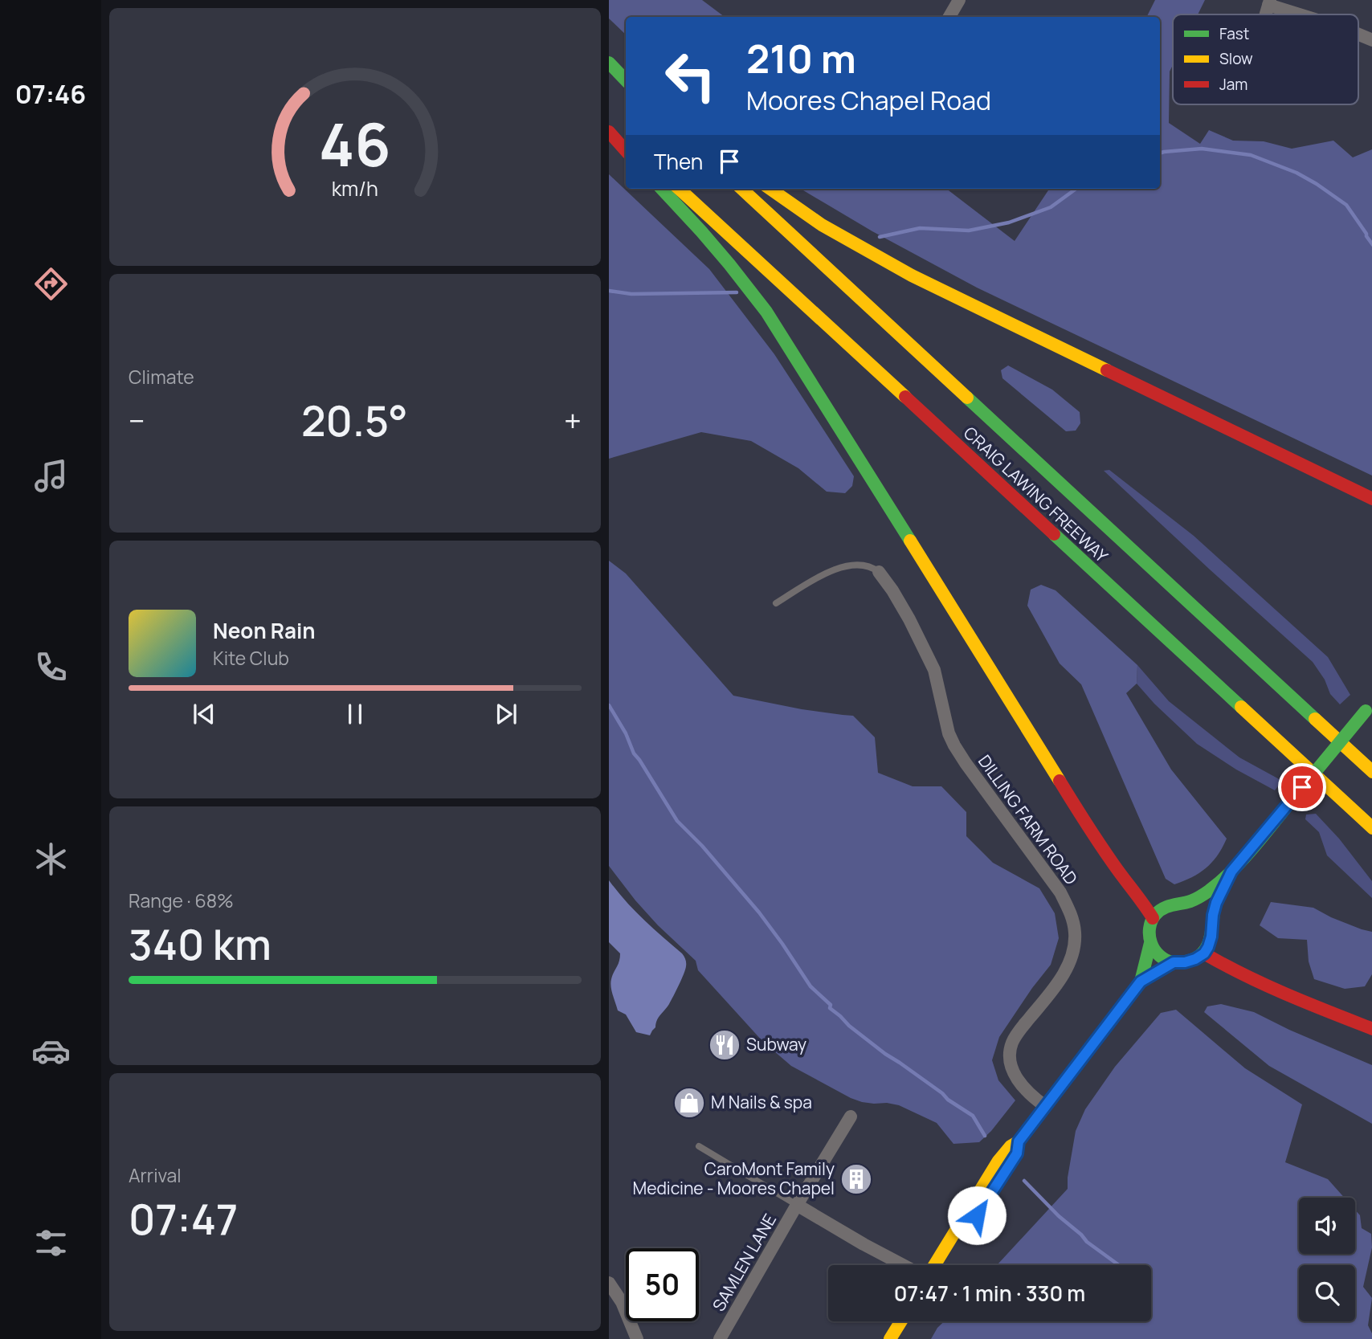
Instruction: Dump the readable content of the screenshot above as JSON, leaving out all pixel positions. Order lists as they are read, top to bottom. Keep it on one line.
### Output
{"streets":{"main road":["CRAIG LAWING FREEWAY"],"street":["DILLING FARM ROAD","SAMLEN LANE"]},"places":{"restaurant":["Subway"],"shop":["M Nails & spa"],"building":["CaroMont Family Medicine - Moores Chapel"]},"legend":["Fast","Slow","Jam"],"page":{"tabs":"07:46","turn":["210 m","Moores Chapel Road"],"then":"Then","tile":["Climate",["Range · 68%","340 km"],["Arrival","07:47"]],"heat":["−","20.5°","+"],"song":["Neon Rain","Kite Club"],"limit":"50","trip":"07:47 · 1 min · 330 m","gauge":["46","km/h"]}}
